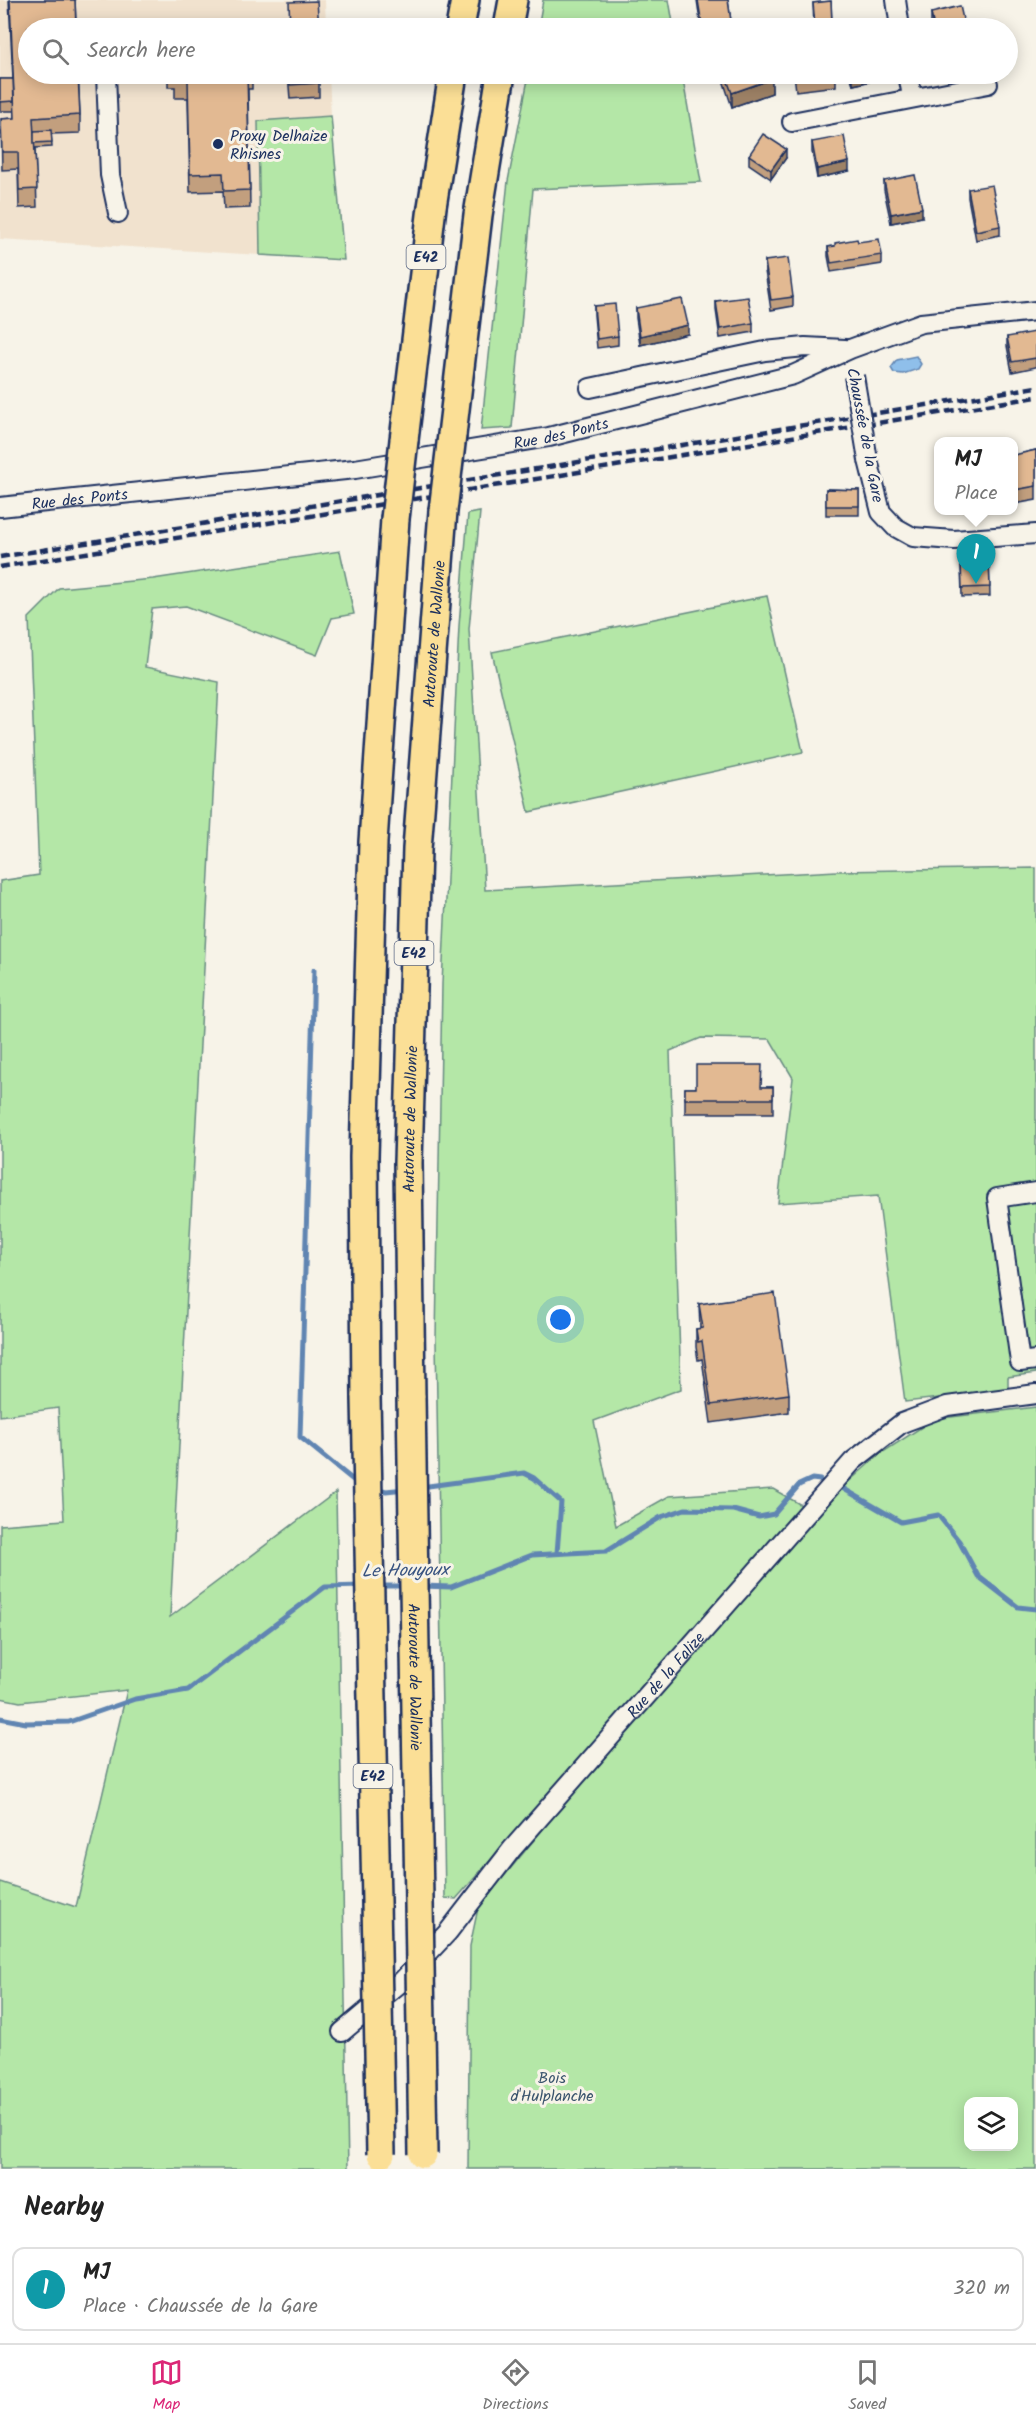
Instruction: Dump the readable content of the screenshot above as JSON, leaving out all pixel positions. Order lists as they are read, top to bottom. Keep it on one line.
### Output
{"streets":{"highway":["E42","Autoroute de Wallonie"],"street":["Rue des Ponts","Chaussée de la Gare","Rue de la Falize"]},"crossings":[["Rue des Ponts","Chaussée de la Gare"]],"water":["Le Houyoux"],"parks":["Bois d'Hulplanche"],"places":["Proxy Delhaize Rhisnes"],"page":{"search":"Search here","popup":["MJ","Place"],"pins":"1","heading":"Nearby","list":[{"mark":"1","name":"MJ","note":"Place · Chaussée de la Gare","value":"320 m"}],"nav":["Map","Directions","Saved"]}}
